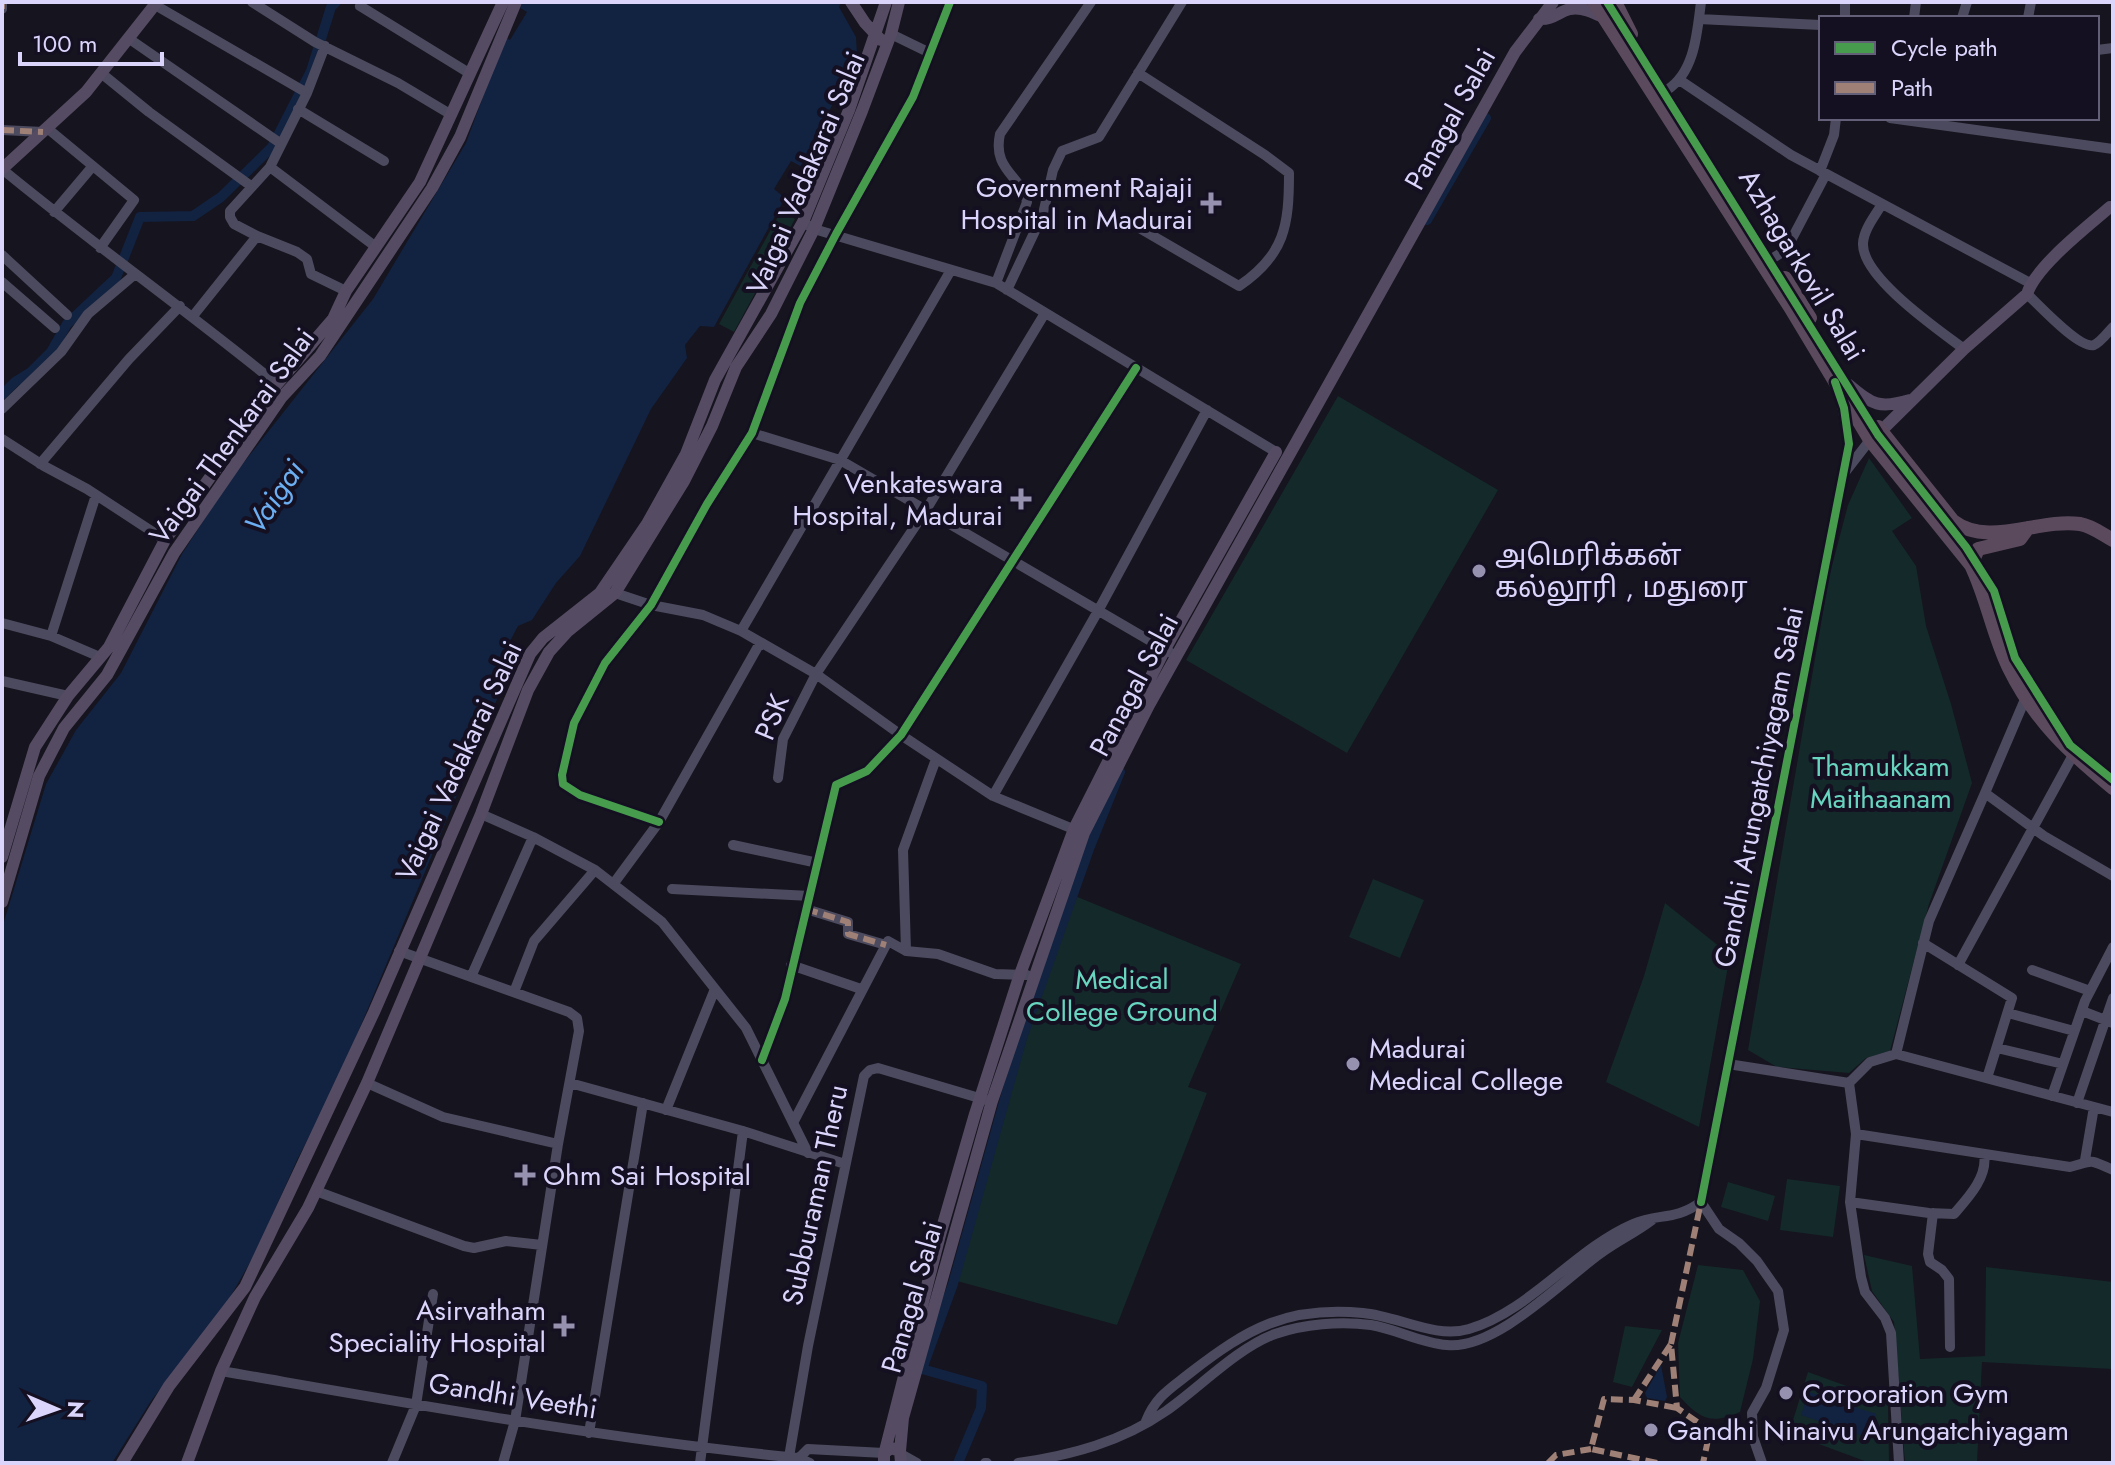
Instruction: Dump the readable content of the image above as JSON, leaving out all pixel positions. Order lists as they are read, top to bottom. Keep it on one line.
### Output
{"streets":{"highway":["Azhagarkovil Salai"],"main road":["Panagal Salai","Vaigai Vadakarai Salai","Vaigai Thenkarai Salai"],"street":["PSK","Gandhi Arungatchiyagam Salai","Subburaman Theru","Gandhi Veethi"]},"crossings":[["Panagal Salai","Subburaman Theru"],["Panagal Salai","Gandhi Veethi"],["Vaigai Vadakarai Salai","Gandhi Veethi"],["Azhagarkovil Salai","Gandhi Arungatchiyagam Salai"],["Subburaman Theru","Gandhi Veethi"]],"water":["Vaigai"],"parks":["Thamukkam Maithaanam","Medical College Ground"],"places":{"health":["Government Rajaji Hospital in Madurai","Venkateswara Hospital, Madurai","Ohm Sai Hospital","Asirvatham Speciality Hospital"],"other":["அமெரிக்கன் கல்லூரி , மதுரை","Madurai Medical College","Corporation Gym","Gandhi Ninaivu Arungatchiyagam"]},"legend":["Cycle path","Path"],"scale_bar":"100 m","north":"right"}
